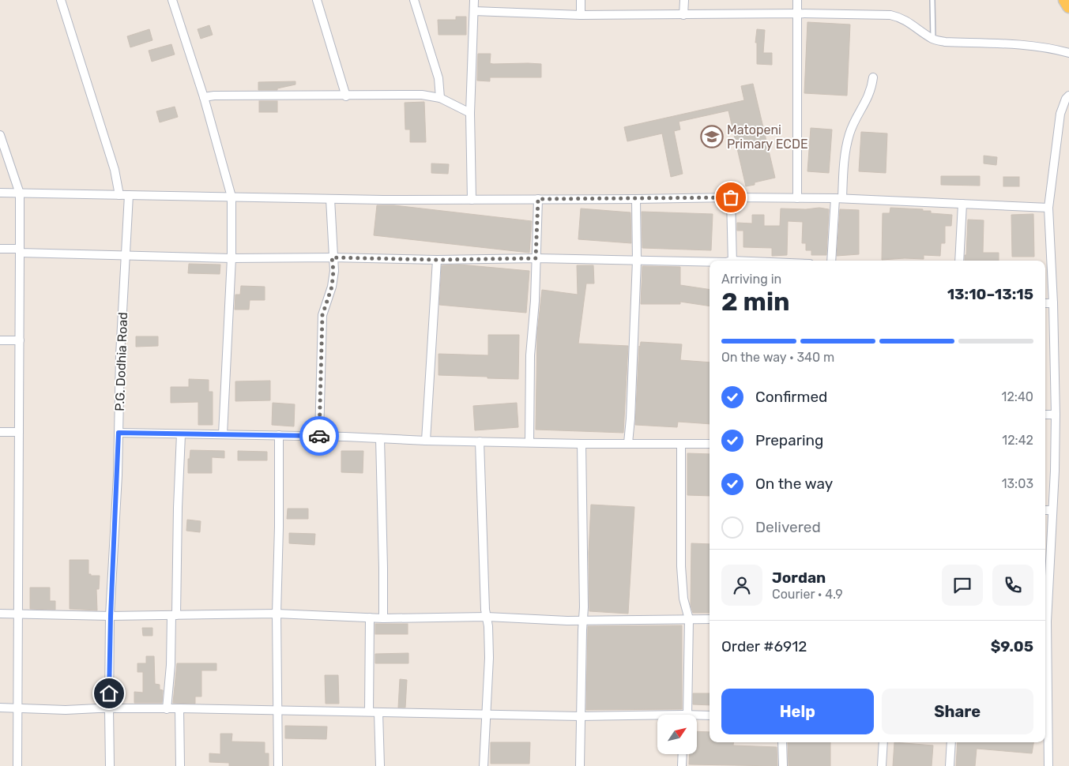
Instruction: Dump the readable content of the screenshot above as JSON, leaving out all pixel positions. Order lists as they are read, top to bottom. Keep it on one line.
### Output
{"streets":{"street":["P.G. Dodhia Road"]},"places":{"school or university":["Matopeni Primary ECDE"]},"north":"top right","page":{"heading":["2 min","Arriving in","13:10–13:15"],"panel":["Jordan","Courier · 4.9","Order #6912","$9.05"],"bar":"On the way · 340 m","list":[["Confirmed","12:40"],["Preparing","12:42"],["On the way","13:03"],"Delivered"],"buttons":["Help","Share"]}}
